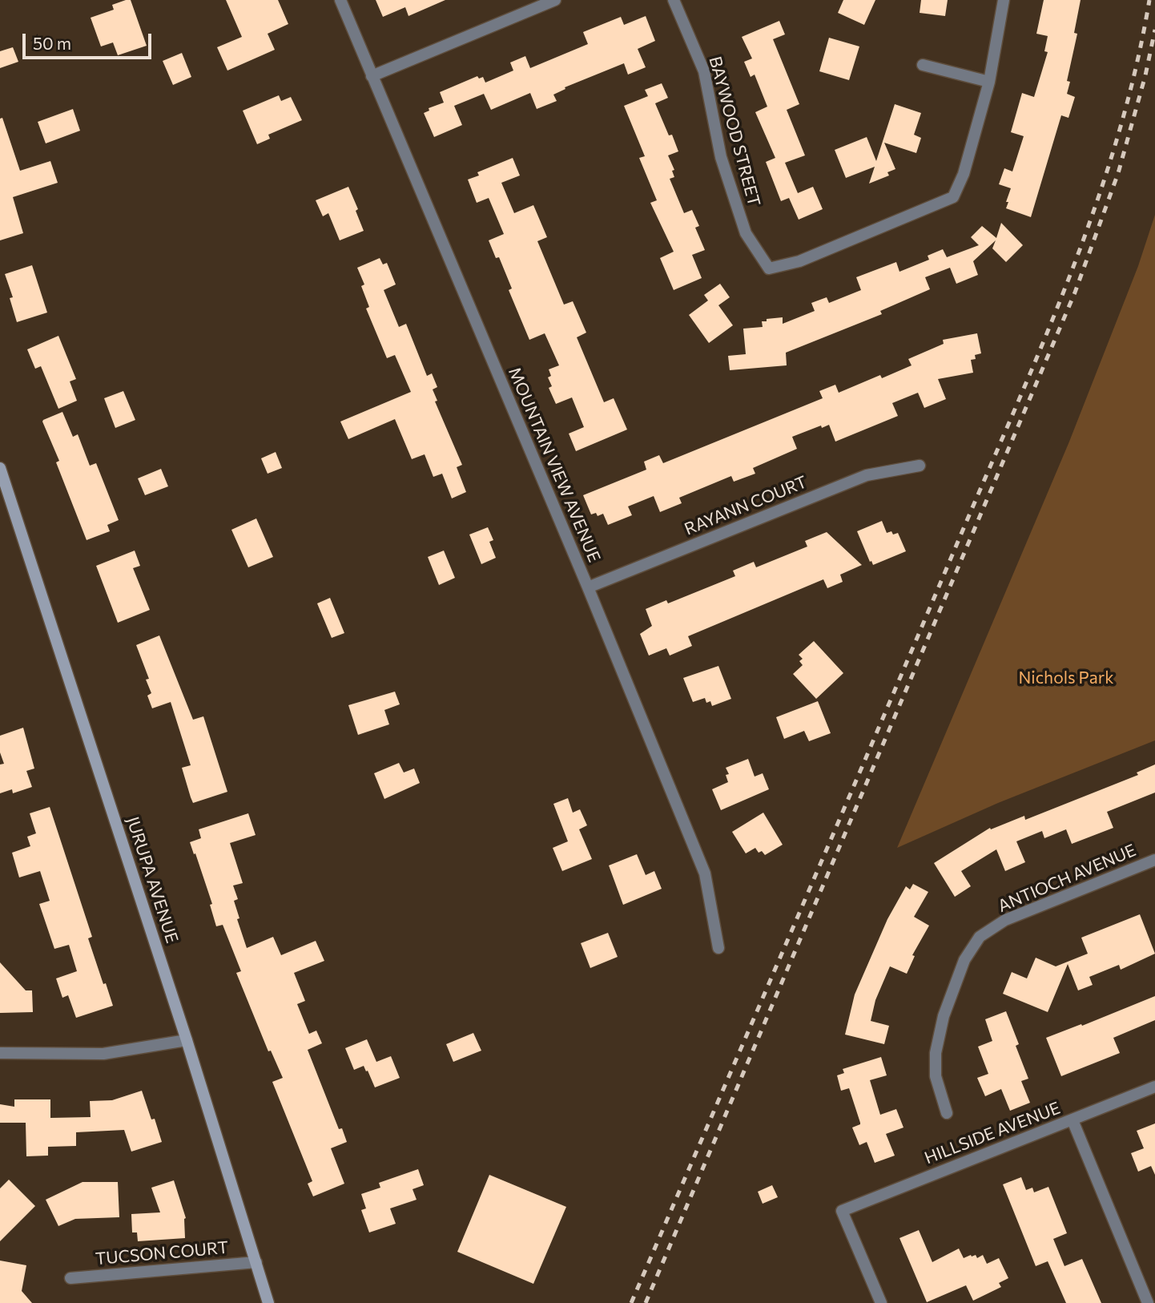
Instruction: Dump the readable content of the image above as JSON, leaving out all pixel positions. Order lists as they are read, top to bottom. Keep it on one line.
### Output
{"streets":{"main road":["JURUPA AVENUE"],"street":["BAYWOOD STREET","MOUNTAIN VIEW AVENUE","RAYANN COURT","ANTIOCH AVENUE","HILLSIDE AVENUE","TUCSON COURT"]},"crossings":[["MOUNTAIN VIEW AVENUE","RAYANN COURT"],["JURUPA AVENUE","TUCSON COURT"]],"parks":["Nichols Park"],"scale_bar":"50 m"}
